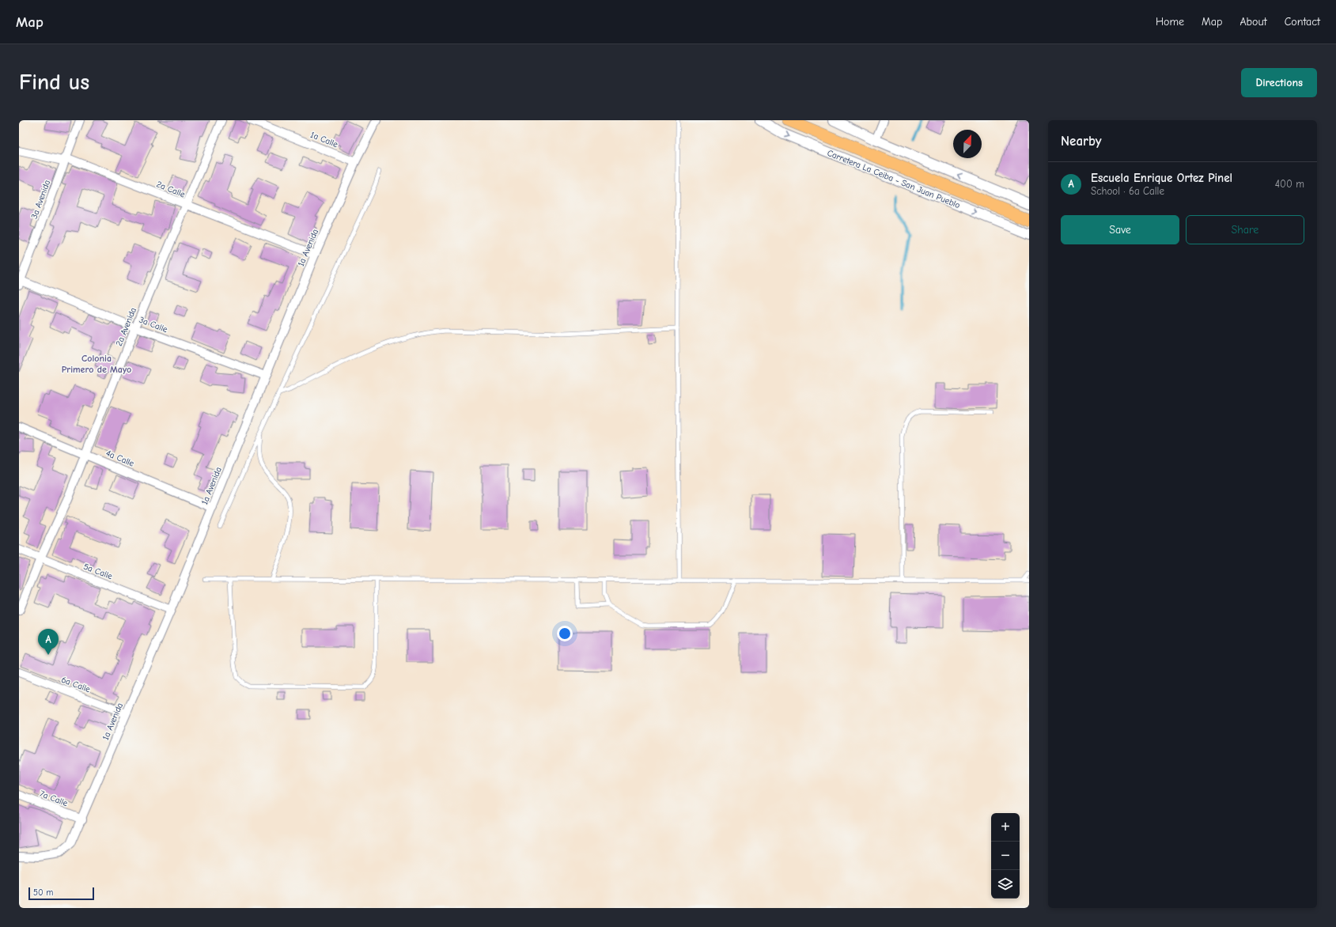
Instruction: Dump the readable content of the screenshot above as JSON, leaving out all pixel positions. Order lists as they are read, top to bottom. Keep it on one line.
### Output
{"streets":{"main road":["Carretera La Ceiba - San Juan Pueblo"],"street":["1a Calle","2a Calle","3a Avenida","1a Avenida","3a Calle","2a Avenida","4a Calle","5a Calle","6a Calle","7a Calle"]},"crossings":[["1a Calle","1a Avenida"],["2a Calle","3a Avenida"],["2a Calle","1a Avenida"],["2a Calle","2a Avenida"],["3a Avenida","3a Calle"],["1a Avenida","3a Calle"],["1a Avenida","4a Calle"],["1a Avenida","5a Calle"],["1a Avenida","6a Calle"],["1a Avenida","7a Calle"],["3a Calle","2a Avenida"],["2a Avenida","4a Calle"],["2a Avenida","5a Calle"]],"districts":["Colonia Primero de Mayo"],"scale_bar":"50 m","north":"top right","page":{"header":"Map","nav":["Home","Map","About","Contact"],"buttons":["Directions",["Save","Share"]],"title":"Find us","heading":"Nearby","list":[{"mark":"A","name":"Escuela Enrique Ortez Pinel","note":"School · 6a Calle","value":"400 m"}],"pins":"A","map_buttons":["+","−"],"scale":"50 m"}}
